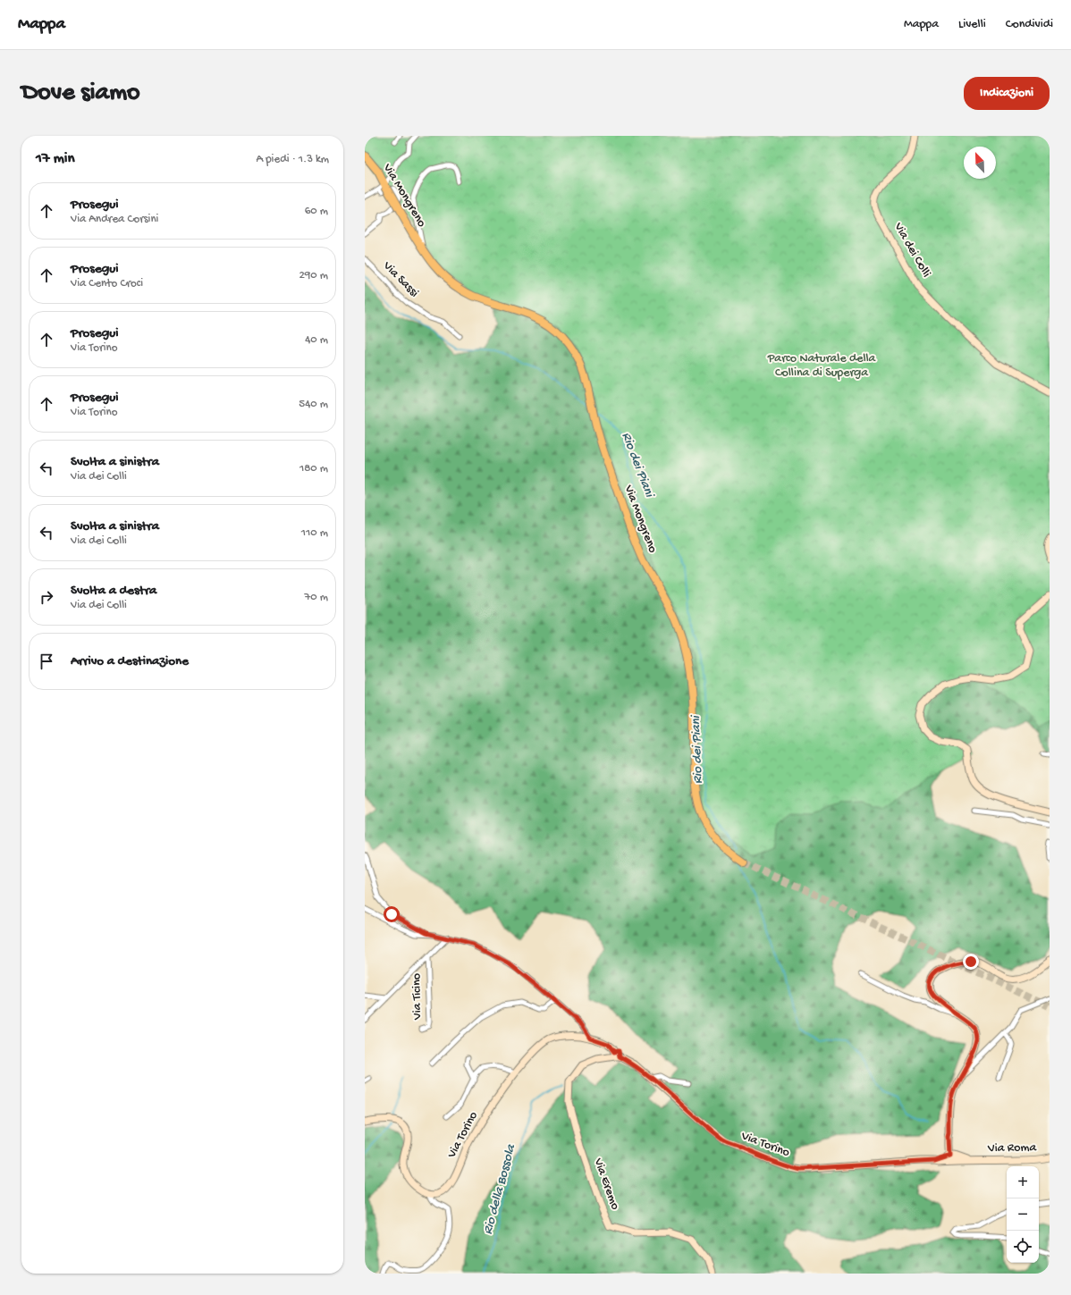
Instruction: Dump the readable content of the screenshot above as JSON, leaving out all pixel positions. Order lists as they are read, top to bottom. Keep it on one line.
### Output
{"streets":{"main road":["Via Mongreno"],"street":["Via dei Colli","Via Sassi","Via Ticino","Via Torino","Via Roma","Via Eremo"]},"crossings":[["Via Torino","Via Roma"],["Via Torino","Via Eremo"]],"water":["Rio dei Piani","Rio della Bossola"],"parks":["Parco Naturale della Collina di Superga"],"north":"top left","page":{"header":"Mappa","nav":["Mappa","Livelli","Condividi"],"buttons":"Indicazioni","title":"Dove siamo","heading":["17 min","A piedi · 1.3 km"],"list":[["Prosegui","Via Andrea Corsini","60 m"],["Prosegui","Via Cento Croci","290 m"],["Prosegui","Via Torino","40 m"],["Prosegui","Via Torino","540 m"],["Svolta a sinistra","Via dei Colli","180 m"],["Svolta a sinistra","Via dei Colli","110 m"],["Svolta a destra","Via dei Colli","70 m"],"Arrivo a destinazione"],"map_buttons":["+","−"]}}
